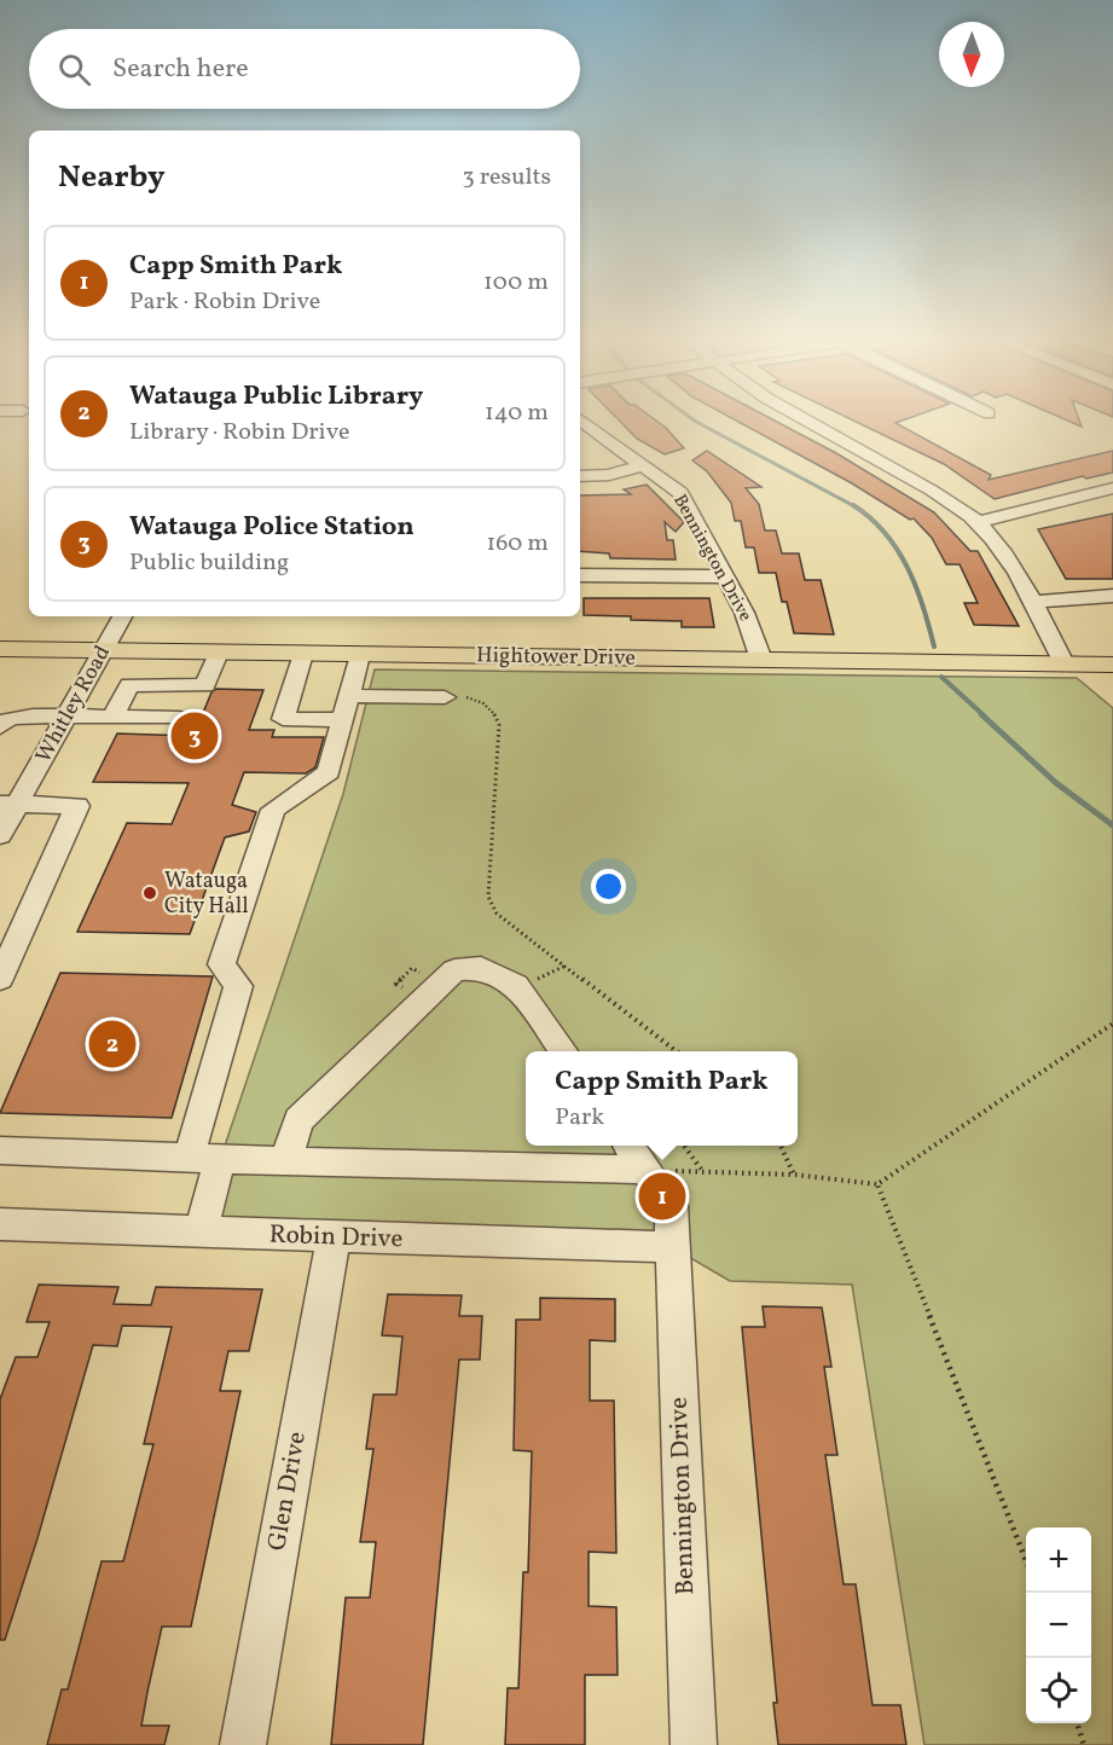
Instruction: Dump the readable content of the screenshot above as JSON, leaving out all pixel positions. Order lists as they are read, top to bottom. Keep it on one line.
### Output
{"streets":{"main road":["Hightower Drive"],"street":["Bennington Drive","Whitley Road","Robin Drive","Glen Drive"]},"crossings":[["Bennington Drive","Hightower Drive"],["Bennington Drive","Robin Drive"],["Hightower Drive","Whitley Road"],["Robin Drive","Glen Drive"]],"places":["Watauga City Hall"],"north":"bottom","page":{"search":"Search here","heading":["Nearby","3 results"],"list":[{"mark":"1","name":"Capp Smith Park","note":"Park · Robin Drive","value":"100 m"},{"mark":"2","name":"Watauga Public Library","note":"Library · Robin Drive","value":"140 m"},{"mark":"3","name":"Watauga Police Station","note":"Public building","value":"160 m"}],"pins":["3","2","1"],"popup":["Capp Smith Park","Park"],"map_buttons":["+","−"]}}
